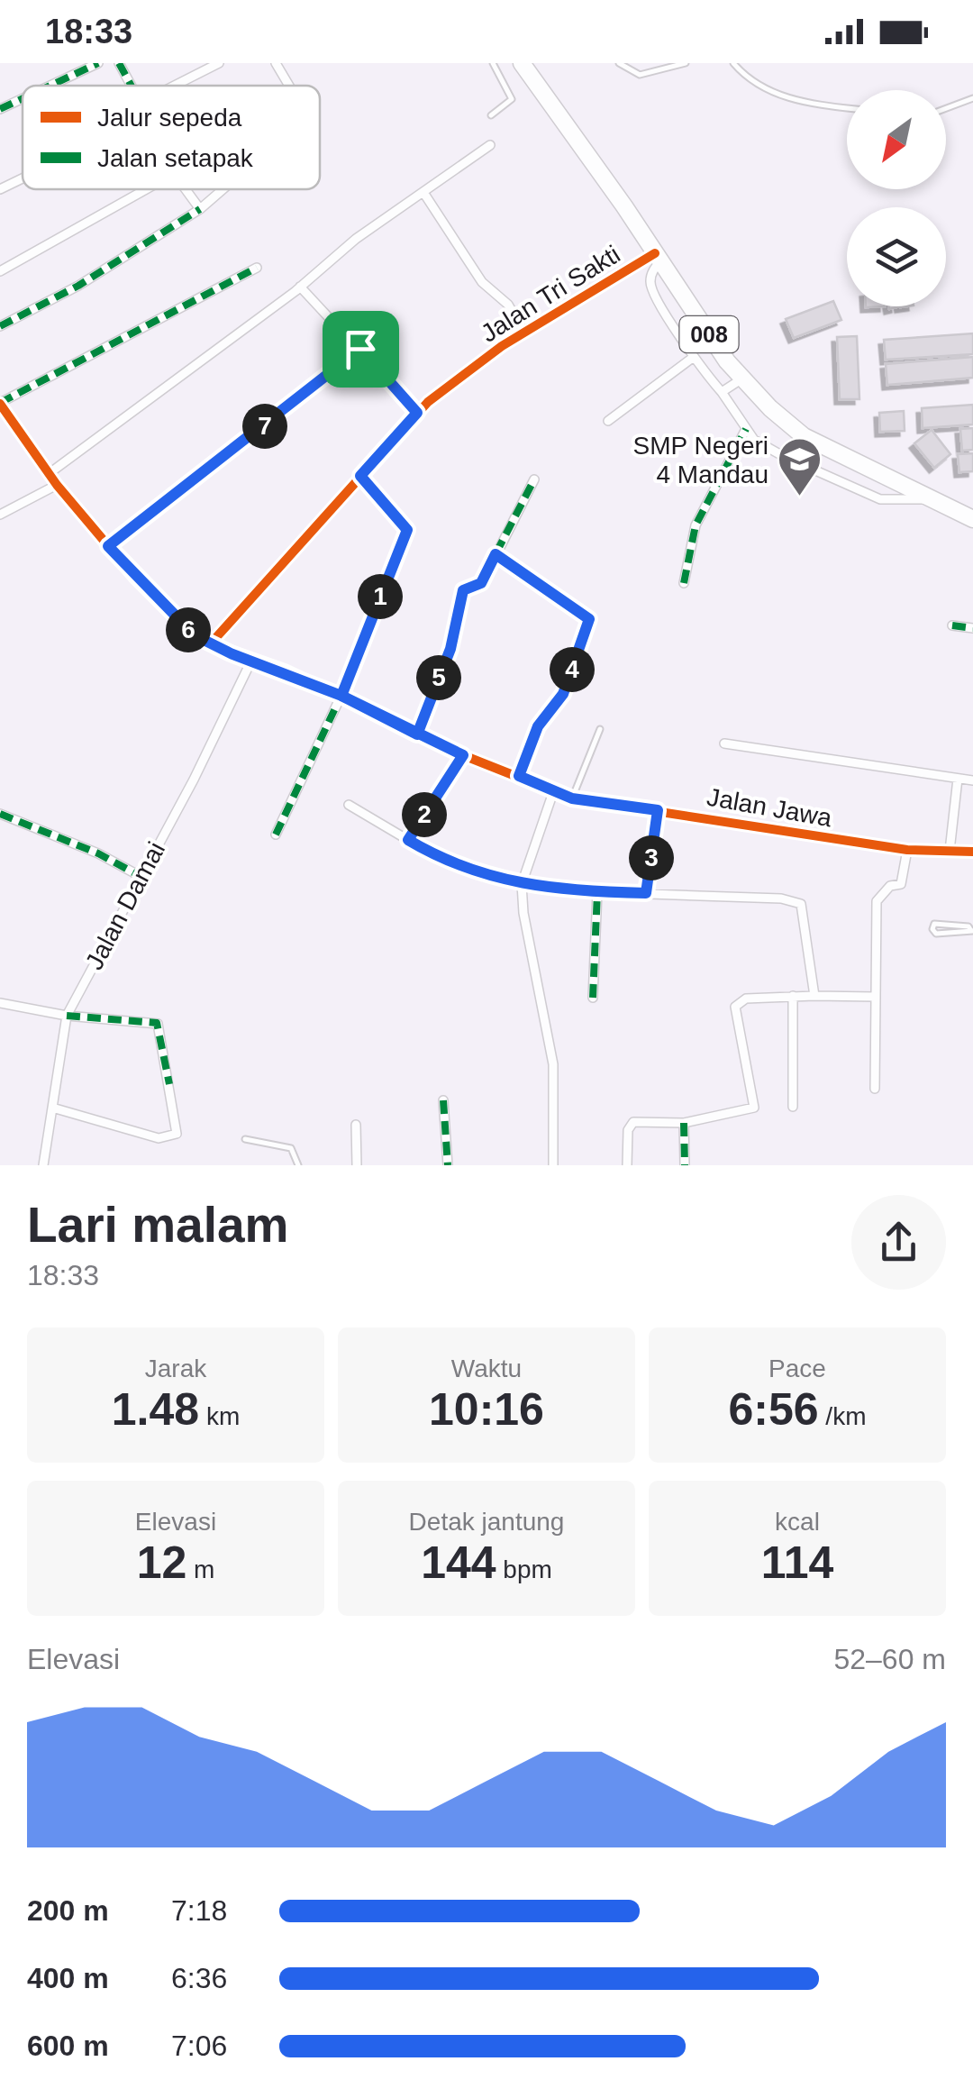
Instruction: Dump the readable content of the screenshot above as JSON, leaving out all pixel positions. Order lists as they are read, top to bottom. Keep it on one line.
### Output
{"streets":{"highway":["008"],"street":["Jalan Tri Sakti","Jalan Jawa","Jalan Damai"]},"crossings":[["Jalan Tri Sakti","008"],["Jalan Tri Sakti","Jalan Jawa"],["Jalan Jawa","Jalan Damai"]],"places":{"school or university":["SMP Negeri 4 Mandau"]},"legend":["Jalur sepeda","Jalan setapak"],"north":"bottom left","page":{"status":"18:33","pins":["7","1","6","4","5","2","3"],"heading":["Lari malam","18:33"],"stats":[["Jarak","1.48 km"],["Waktu","10:16"],["Pace","6:56 /km"],["Elevasi","12 m"],["Detak jantung","144 bpm"],["kcal","114"]],"chart":["Elevasi","52–60 m"],"list":[{"name":"200 m","note":"7:18"},{"name":"400 m","note":"6:36"},{"name":"600 m","note":"7:06"}]}}
